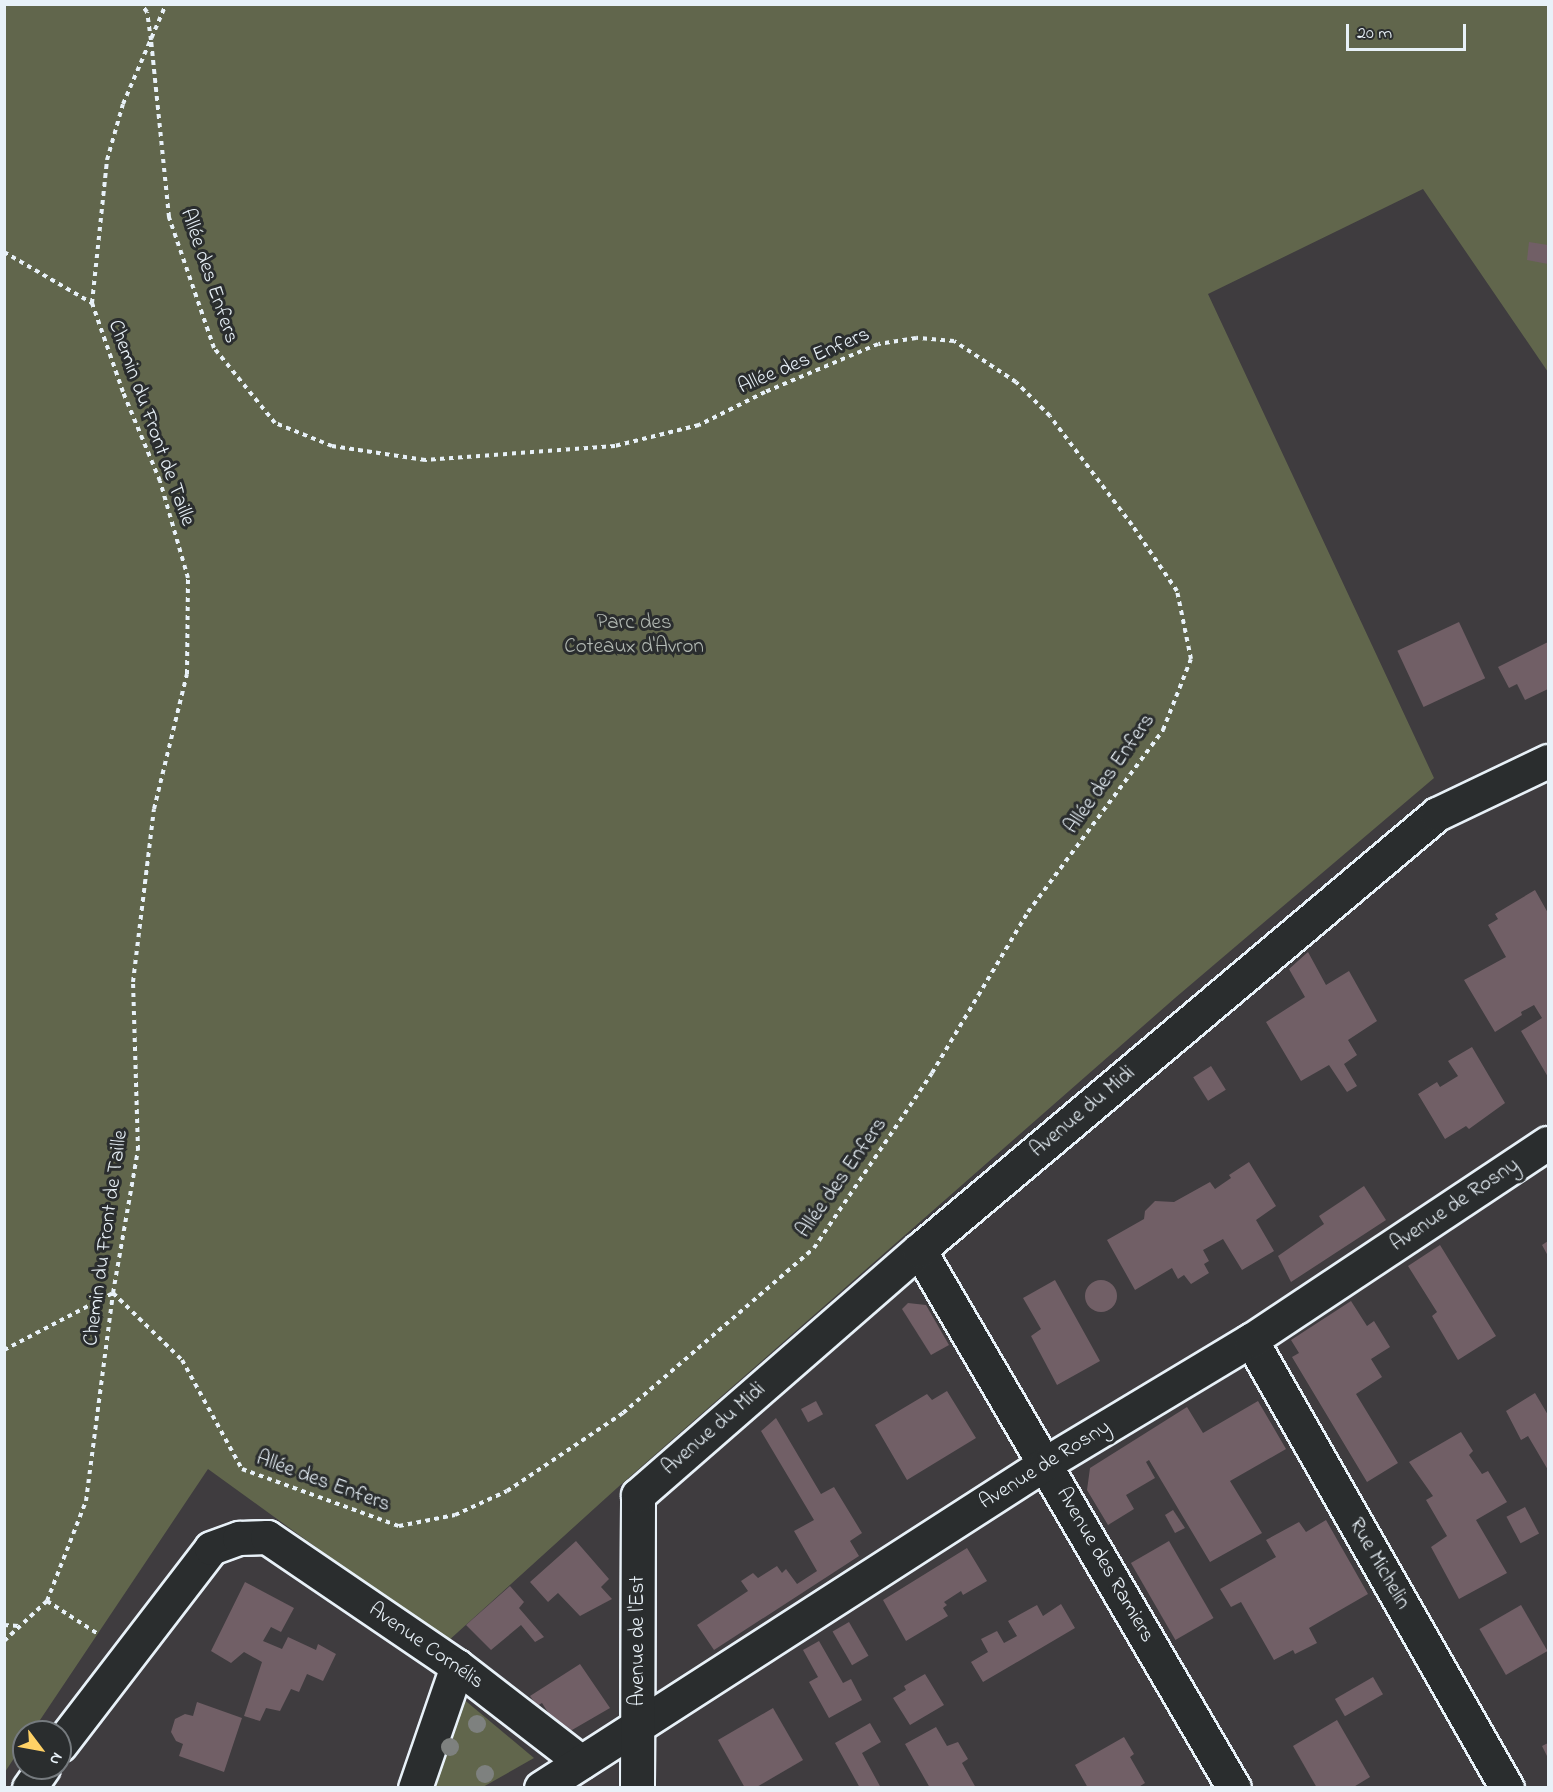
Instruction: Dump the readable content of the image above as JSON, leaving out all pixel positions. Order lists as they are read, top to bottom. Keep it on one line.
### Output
{"streets":{"street":["Avenue du Midi","Avenue de Rosny","Rue Michelin","Avenue des Ramiers","Avenue de l'Est","Avenue Cornélis"],"path":["Allée des Enfers","Chemin du Front de Taille"]},"crossings":[["Allée des Enfers","Chemin du Front de Taille"],["Avenue du Midi","Avenue des Ramiers"],["Avenue du Midi","Avenue de l'Est"],["Avenue de Rosny","Rue Michelin"],["Avenue de Rosny","Avenue des Ramiers"],["Avenue de Rosny","Avenue de l'Est"],["Avenue de Rosny","Avenue Cornélis"]],"parks":["Parc des Coteaux d'Avron"],"scale_bar":"20 m","north":"bottom right"}
